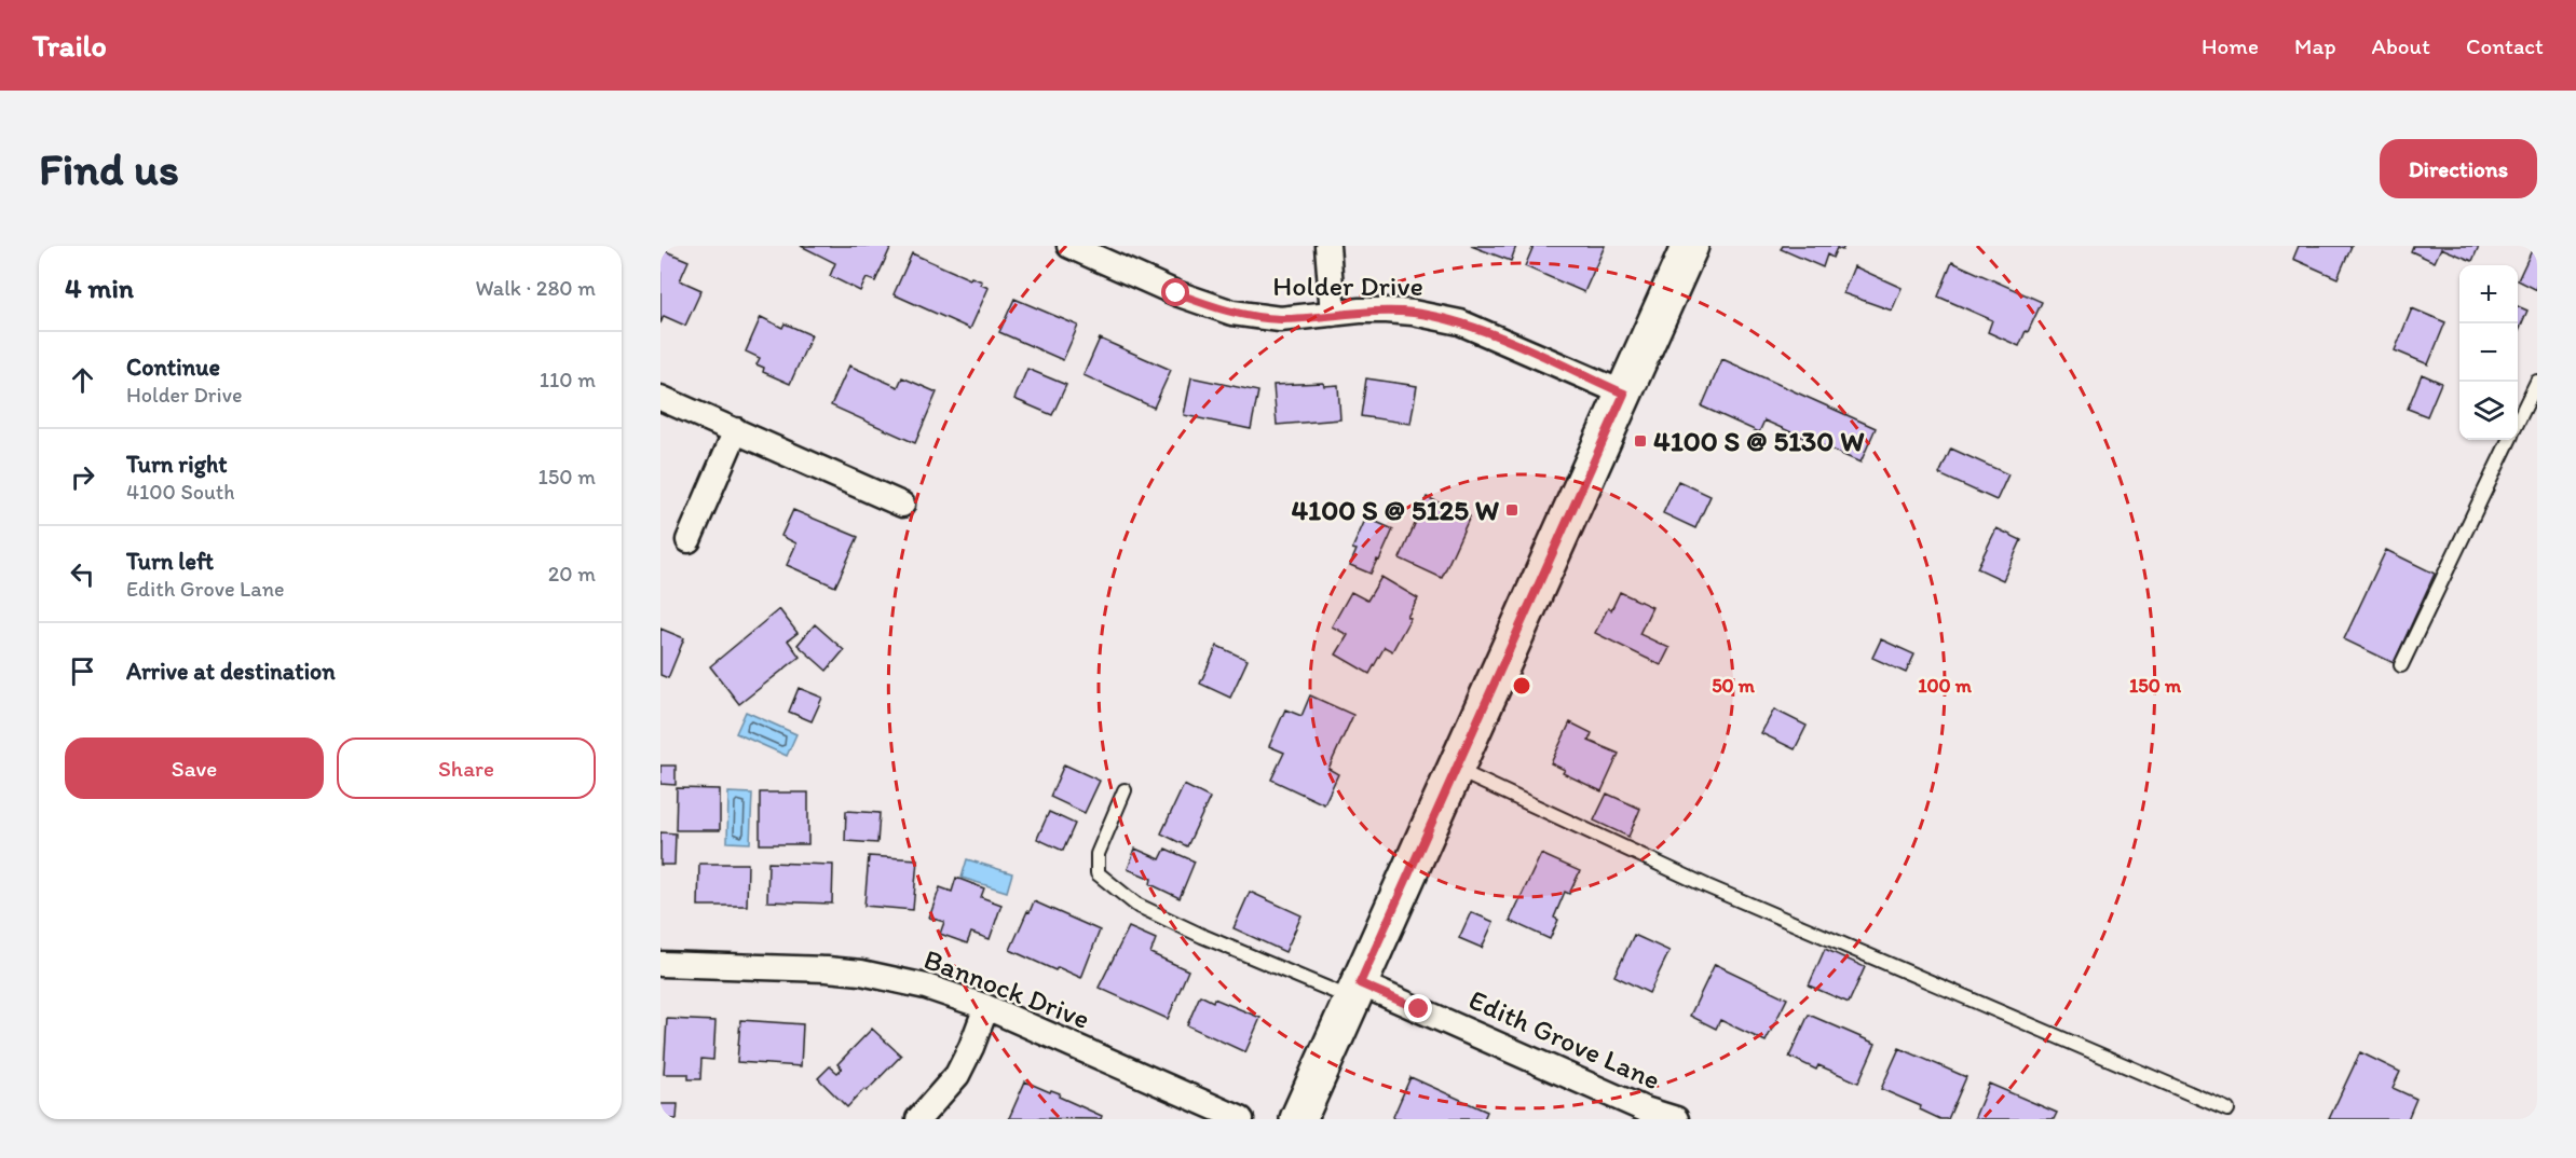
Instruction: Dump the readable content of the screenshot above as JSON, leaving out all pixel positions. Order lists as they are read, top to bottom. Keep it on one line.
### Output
{"streets":{"street":["Holder Drive","Bannock Drive","Edith Grove Lane"]},"places":{"transit":["4100 S @ 5130 W","4100 S @ 5125 W"]},"page":{"header":"Trailo","nav":["Home","Map","About","Contact"],"buttons":["Directions",["Save","Share"]],"title":"Find us","heading":["4 min","Walk · 280 m"],"map_buttons":["+","−"],"list":[["Continue","Holder Drive","110 m"],["Turn right","4100 South","150 m"],["Turn left","Edith Grove Lane","20 m"],"Arrive at destination"]},"rings":["50 m","100 m","150 m"]}
